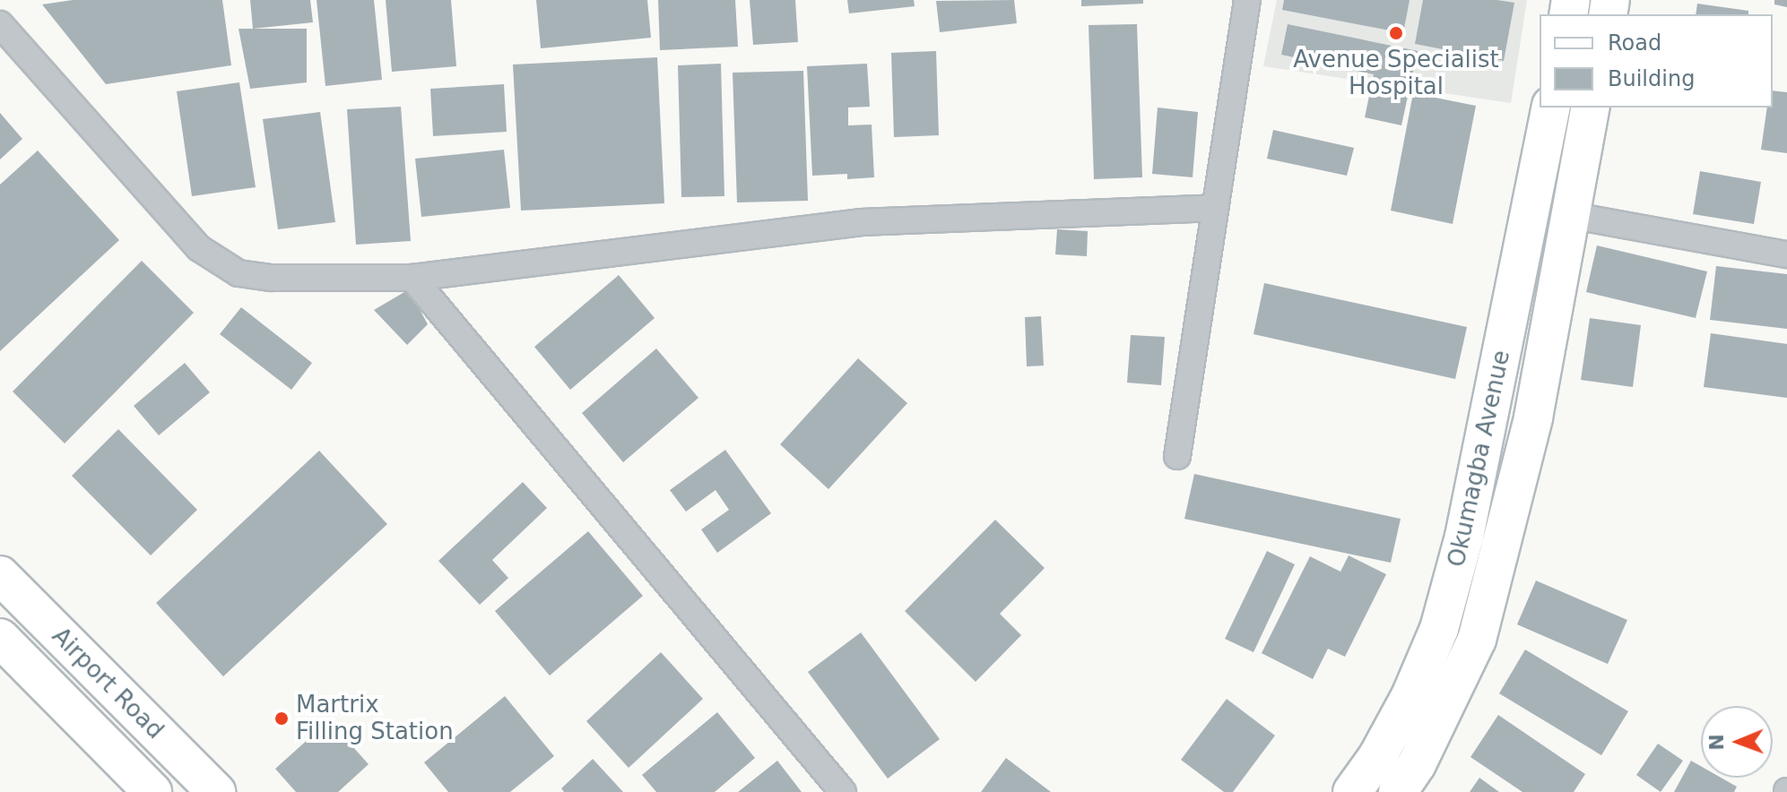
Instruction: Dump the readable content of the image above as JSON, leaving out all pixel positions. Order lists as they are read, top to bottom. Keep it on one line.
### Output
{"streets":{"main road":["Okumagba Avenue","Airport Road"]},"places":["Avenue Specialist Hospital","Martrix Filling Station"],"legend":["Road","Building"],"north":"left"}
